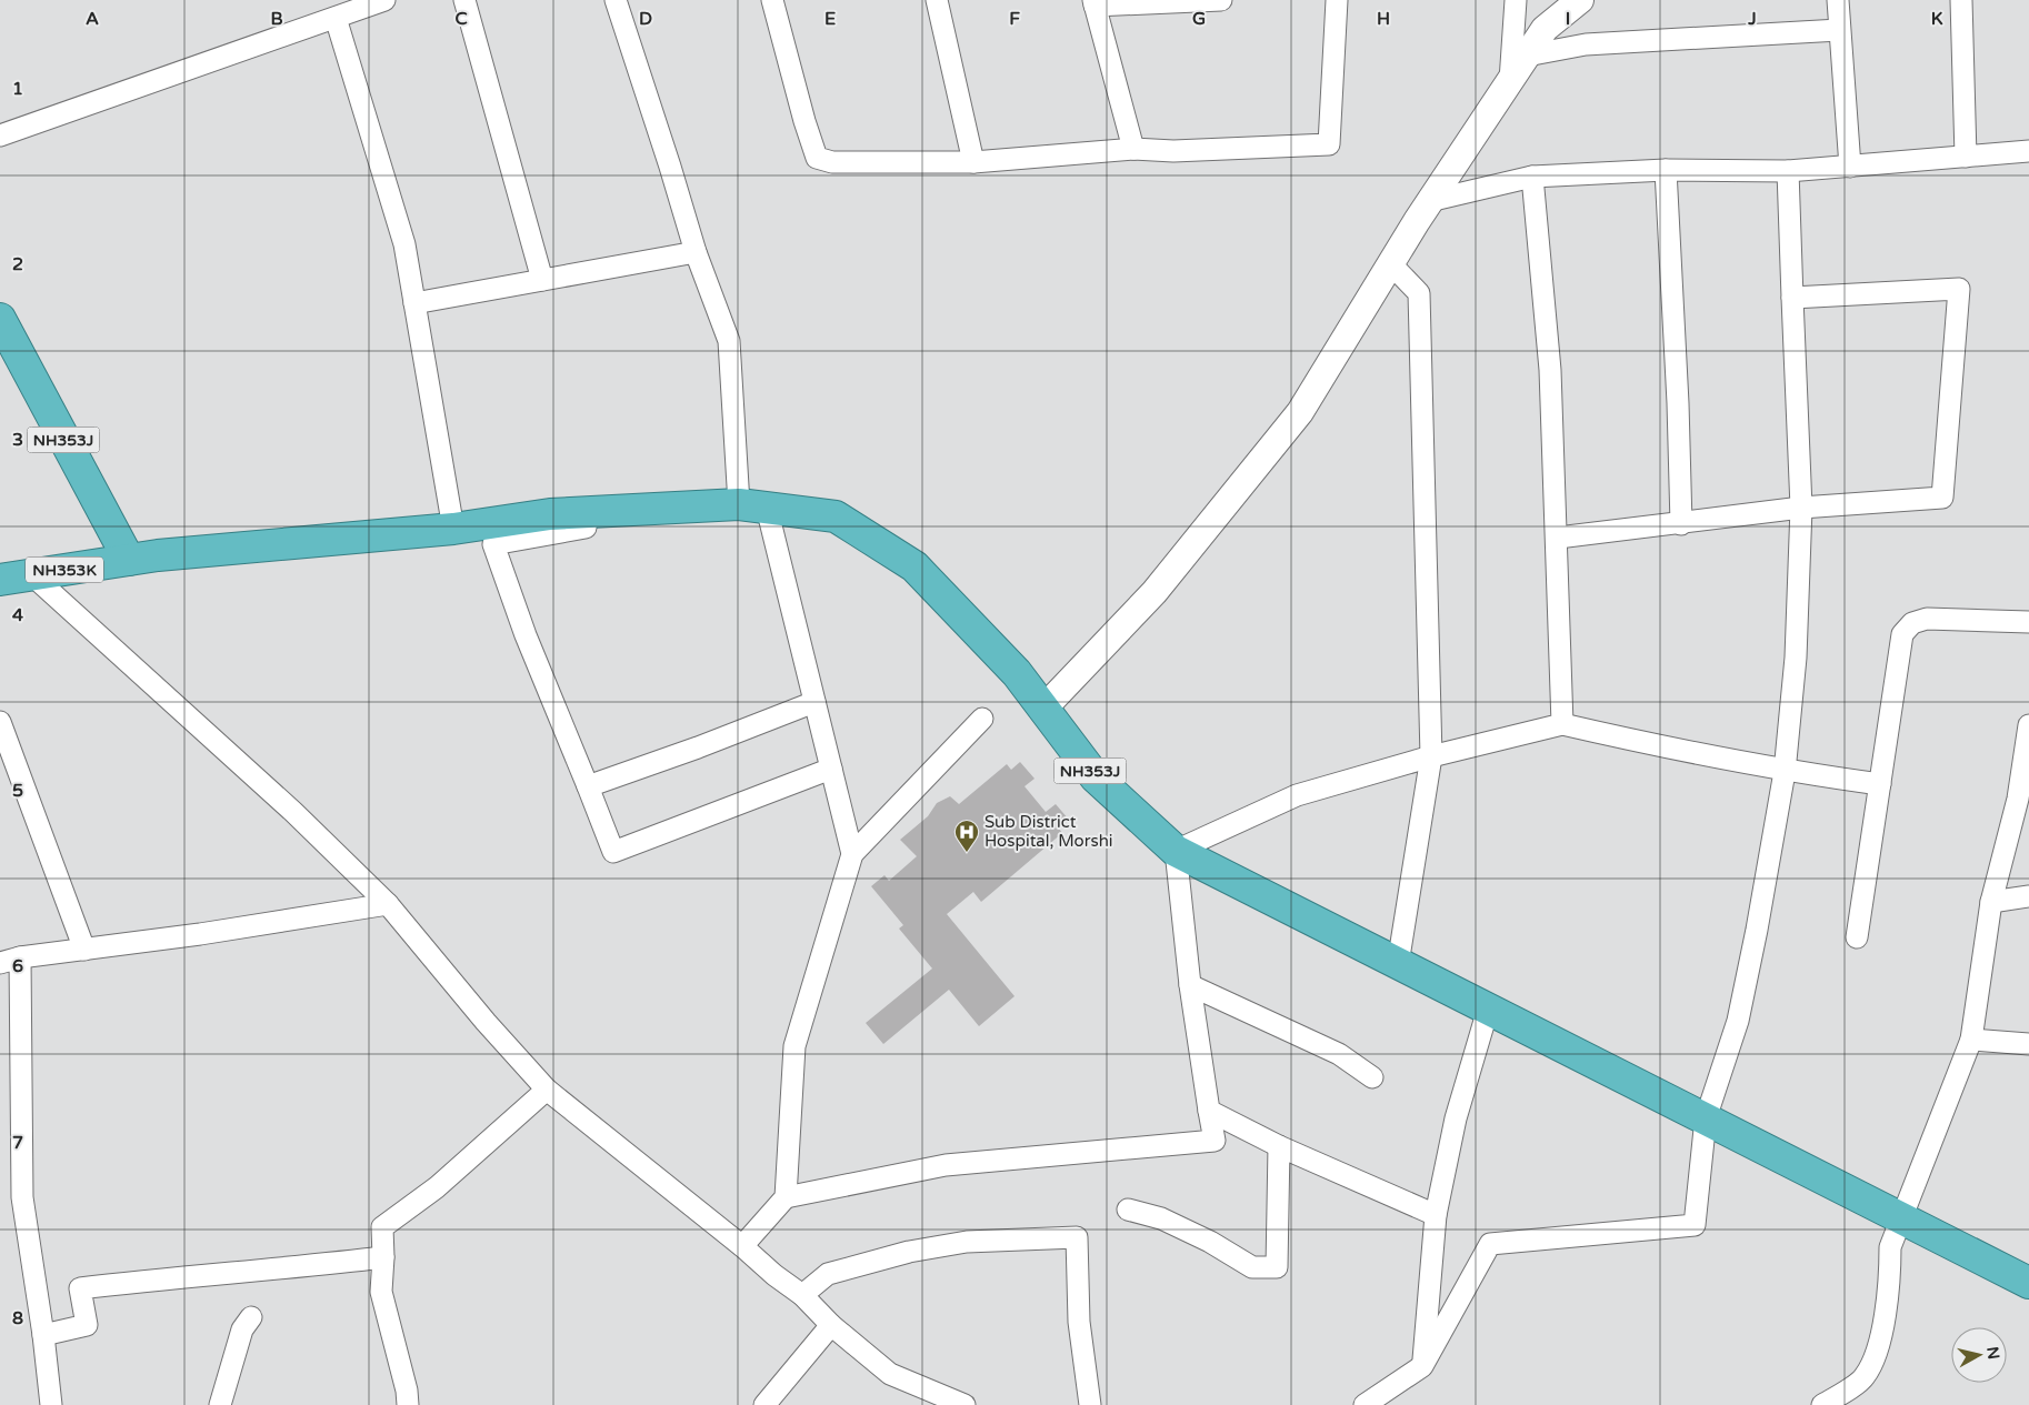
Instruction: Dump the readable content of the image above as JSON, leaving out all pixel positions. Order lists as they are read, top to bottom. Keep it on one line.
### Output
{"streets":{"highway":["NH353J","NH353K"]},"crossings":[["NH353J","NH353K"]],"places":{"hospital":["Sub District Hospital, Morshi"]},"north":"right","grid":{"columns":["A","B","C","D","E","F","G","H","I","J","K"],"rows":["1","2","3","4","5","6","7","8"]}}
